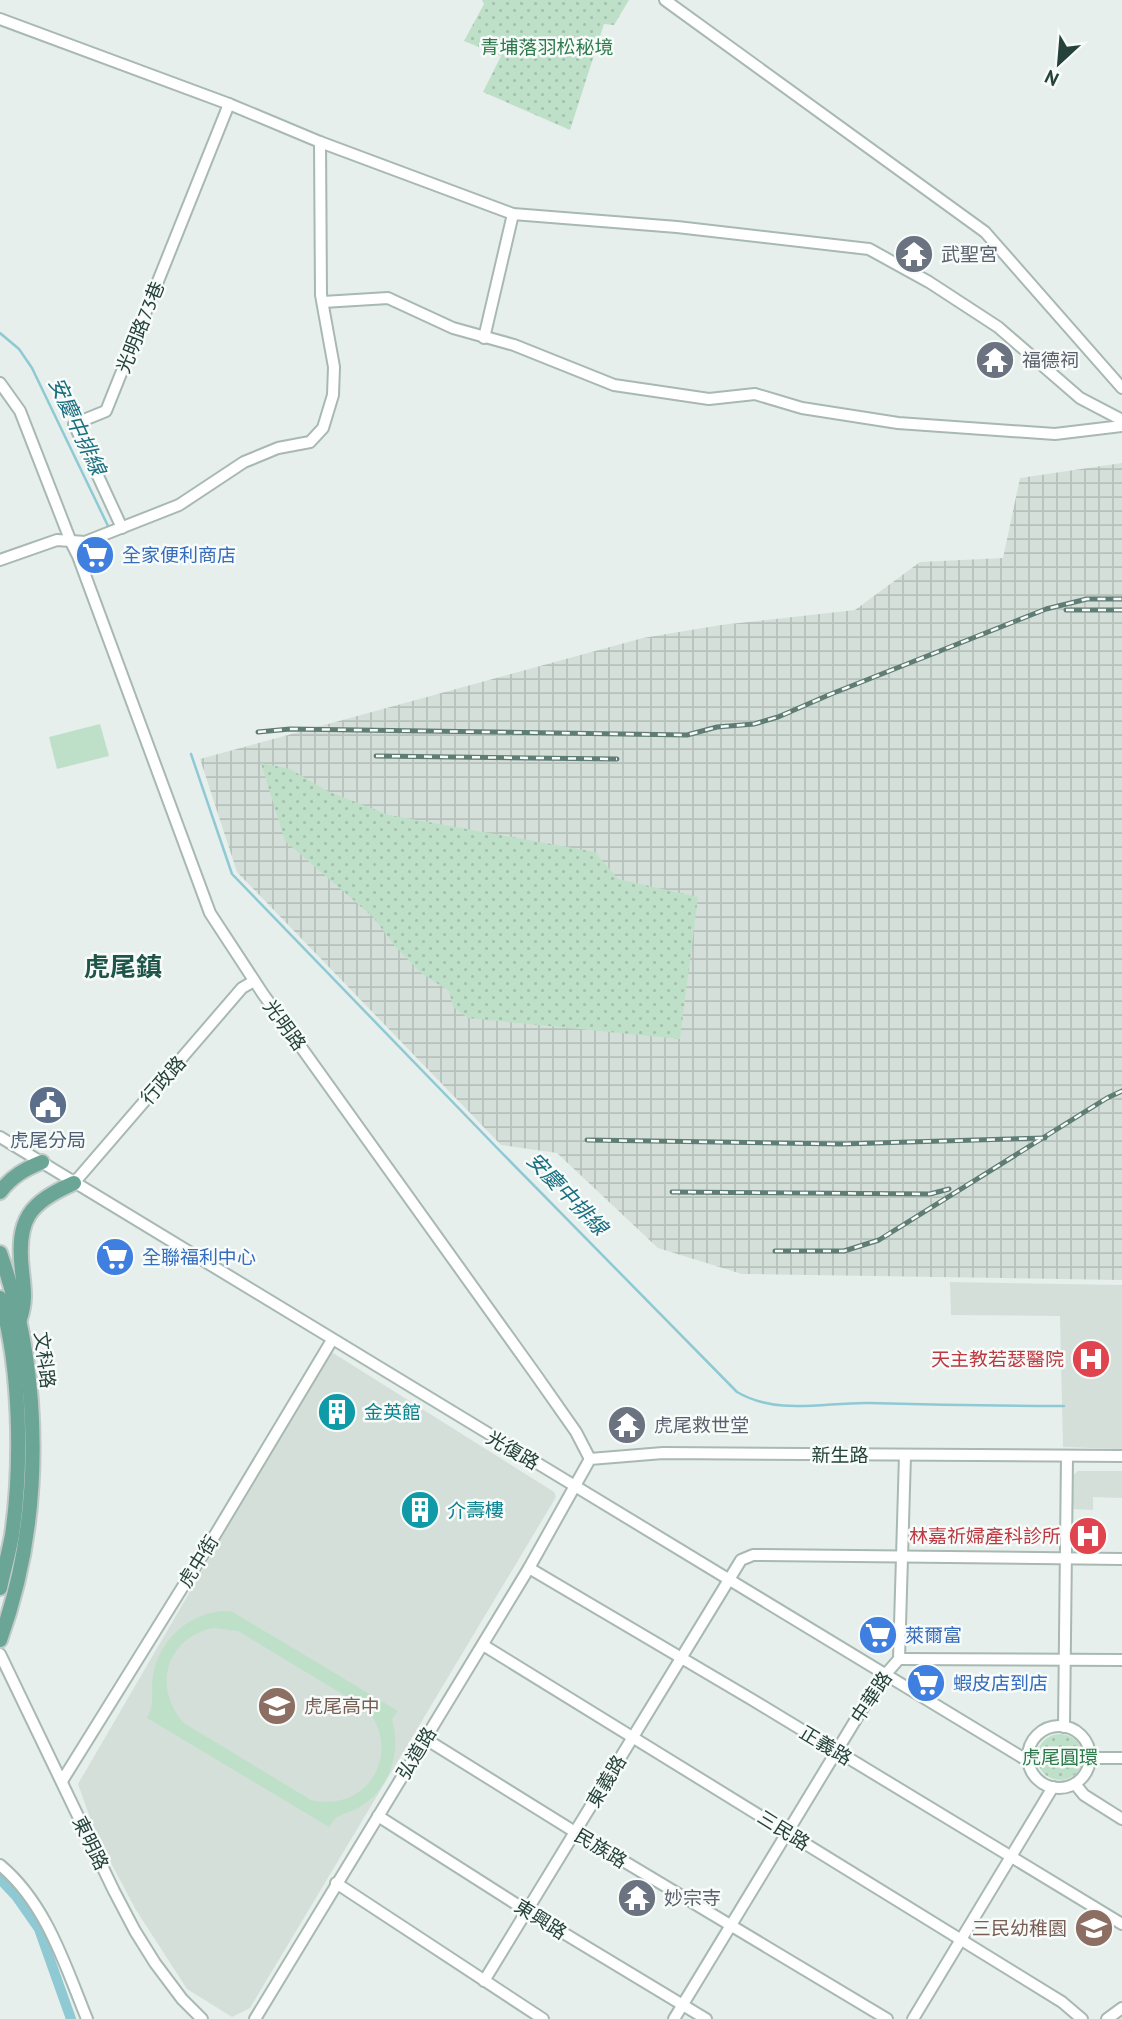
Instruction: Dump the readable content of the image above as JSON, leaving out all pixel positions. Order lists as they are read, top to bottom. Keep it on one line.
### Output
{"streets":{"main road":["文科路"],"street":["光明路73巷","光明路","行政路","光復路","新生路","虎中街","中華路","正義路","弘道路","東義路","三民路","東明路","民族路","東興路"]},"crossings":[["光明路","行政路"],["光明路","新生路"],["行政路","光復路"],["光復路","虎中街"],["光復路","中華路"],["光復路","弘道路"],["光復路","東義路"],["新生路","中華路"],["虎中街","東明路"],["中華路","正義路"],["中華路","東義路"],["中華路","三民路"],["中華路","民族路"],["中華路","東興路"],["正義路","弘道路"],["正義路","東義路"],["弘道路","三民路"],["弘道路","民族路"],["弘道路","東興路"],["東義路","三民路"],["東義路","民族路"],["東義路","東興路"]],"districts":["虎尾鎮"],"water":["安慶中排線"],"parks":["青埔落羽松秘境","虎尾圓環"],"places":{"temple":["武聖宮","福德祠","虎尾救世堂","妙宗寺"],"supermarket":["全家便利商店","全聯福利中心","萊爾富","蝦皮店到店"],"public building":["虎尾分局"],"hospital":["天主教若瑟醫院","林嘉祈婦產科診所"],"building":["金英館","介壽樓"],"school or university":["虎尾高中","三民幼稚園"]},"north":"bottom left"}
